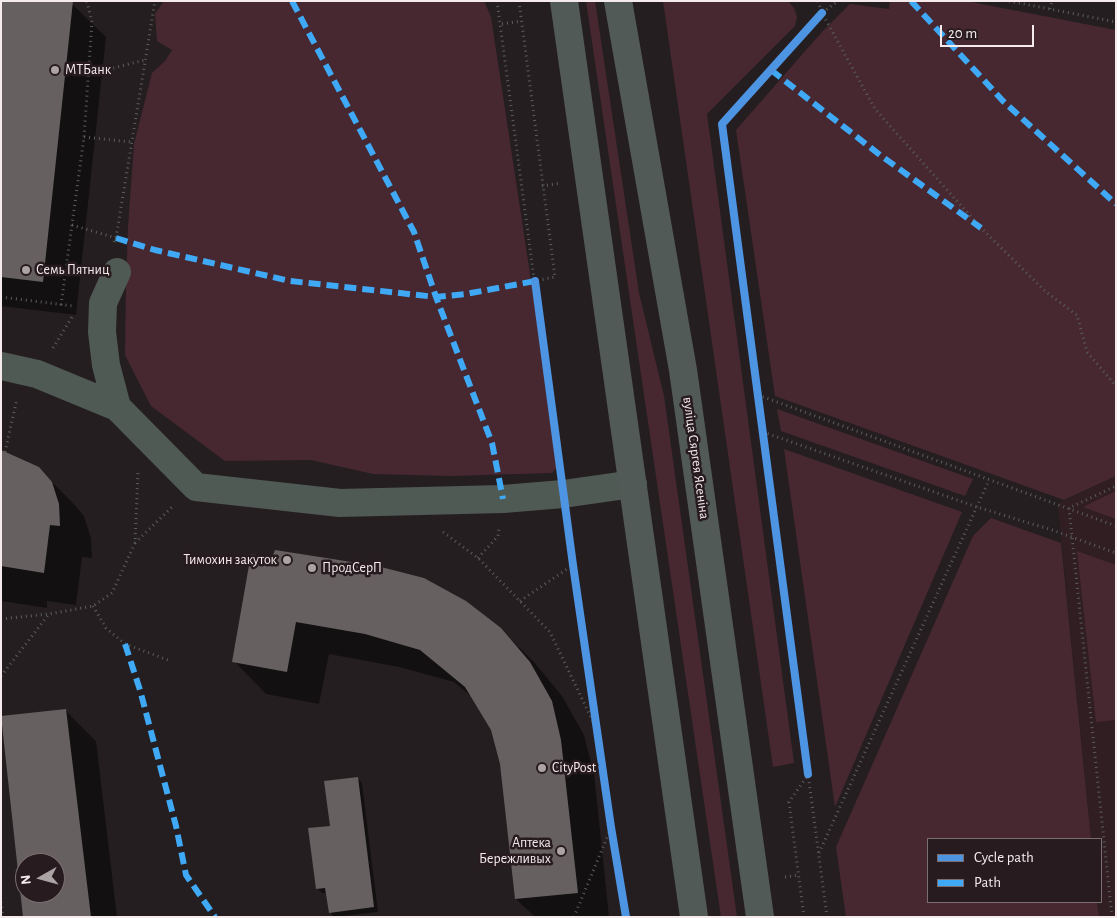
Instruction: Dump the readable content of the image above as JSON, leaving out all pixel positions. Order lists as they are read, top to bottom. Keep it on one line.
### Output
{"streets":{"main road":["вуліца Сяргея Ясеніна"]},"places":["МТБанк","Семь Пятниц","Тимохин закуток","ПродСерП","CityPost","Аптека Бережливых"],"legend":["Cycle path","Path"],"scale_bar":"20 m","north":"left"}
